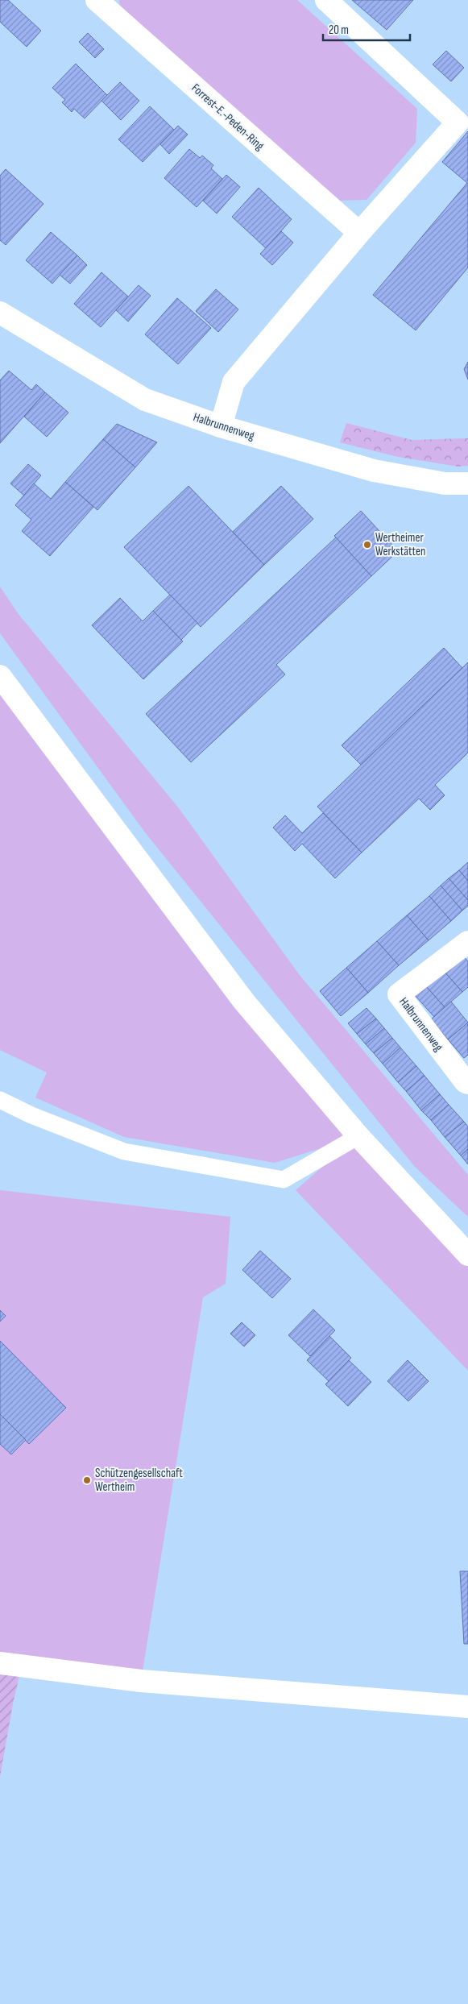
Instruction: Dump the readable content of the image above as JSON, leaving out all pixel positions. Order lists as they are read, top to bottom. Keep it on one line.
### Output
{"streets":{"street":["Forrest-E.-Peden-Ring","Halbrunnenweg"]},"places":["Wertheimer Werkstätten","Schützengesellschaft Wertheim"],"scale_bar":"20 m"}
